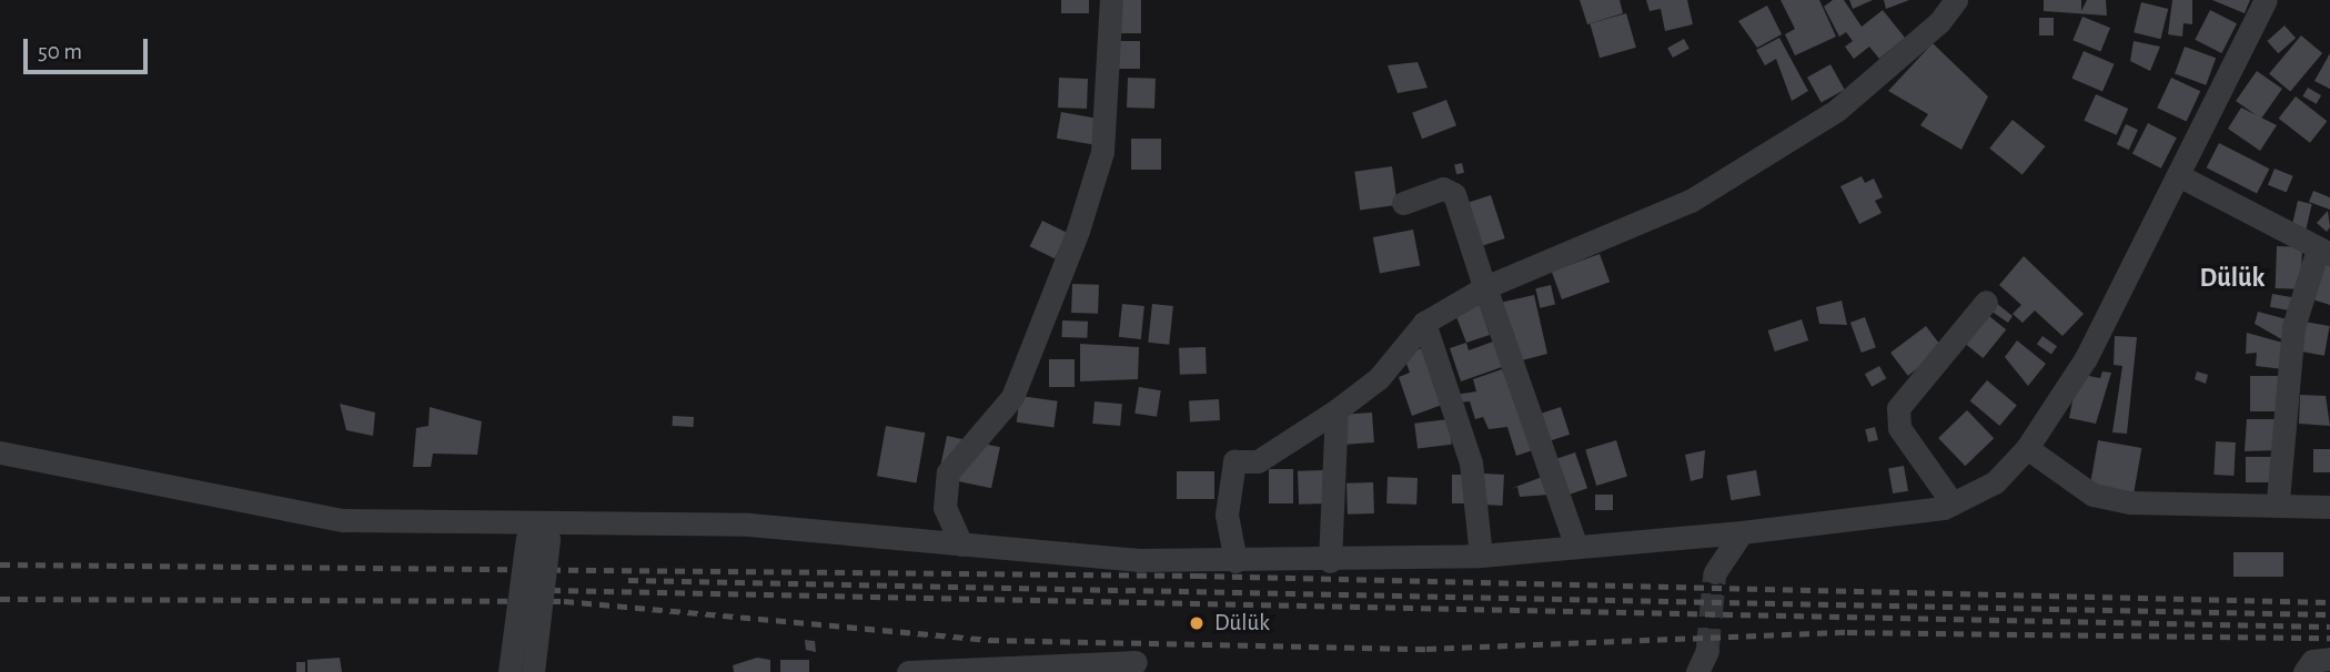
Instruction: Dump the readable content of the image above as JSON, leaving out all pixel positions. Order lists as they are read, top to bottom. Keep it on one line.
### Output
{"districts":["Dülük"],"places":["Dülük"],"scale_bar":"50 m"}
